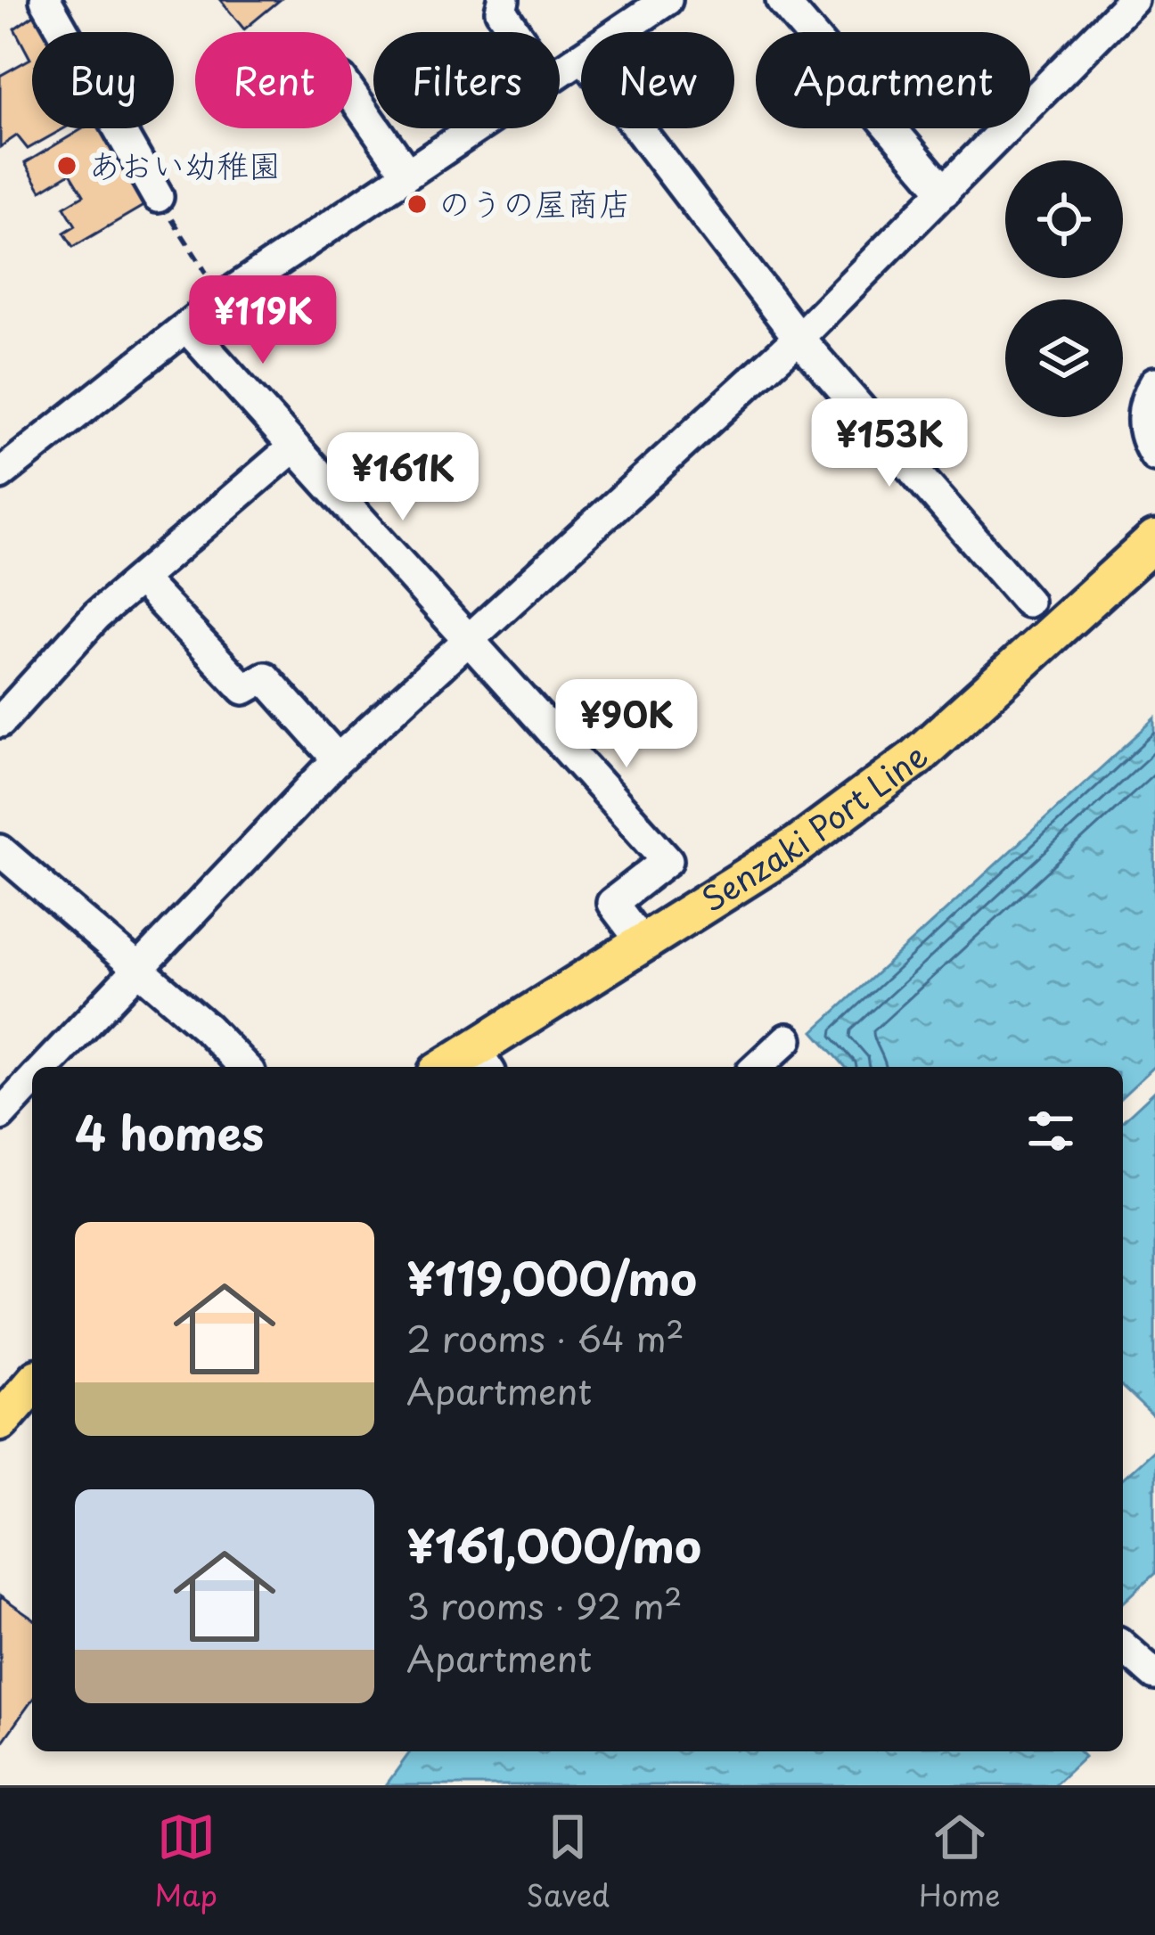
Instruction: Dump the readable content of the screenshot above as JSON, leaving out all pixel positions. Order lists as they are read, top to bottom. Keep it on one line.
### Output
{"streets":{"main road":["Senzaki Port Line"]},"places":["あおい幼稚園","のうの屋商店"],"page":{"chip":["Buy","Rent","Filters","New","Apartment"],"price":["¥119K","¥153K","¥161K","¥90K"],"heading":"4 homes","list":[{"name":"¥119,000/mo","note":"2 rooms · 64 m² · Apartment"},{"name":"¥161,000/mo","note":"3 rooms · 92 m² · Apartment"}],"tabs":["Map","Saved","Home"]}}
